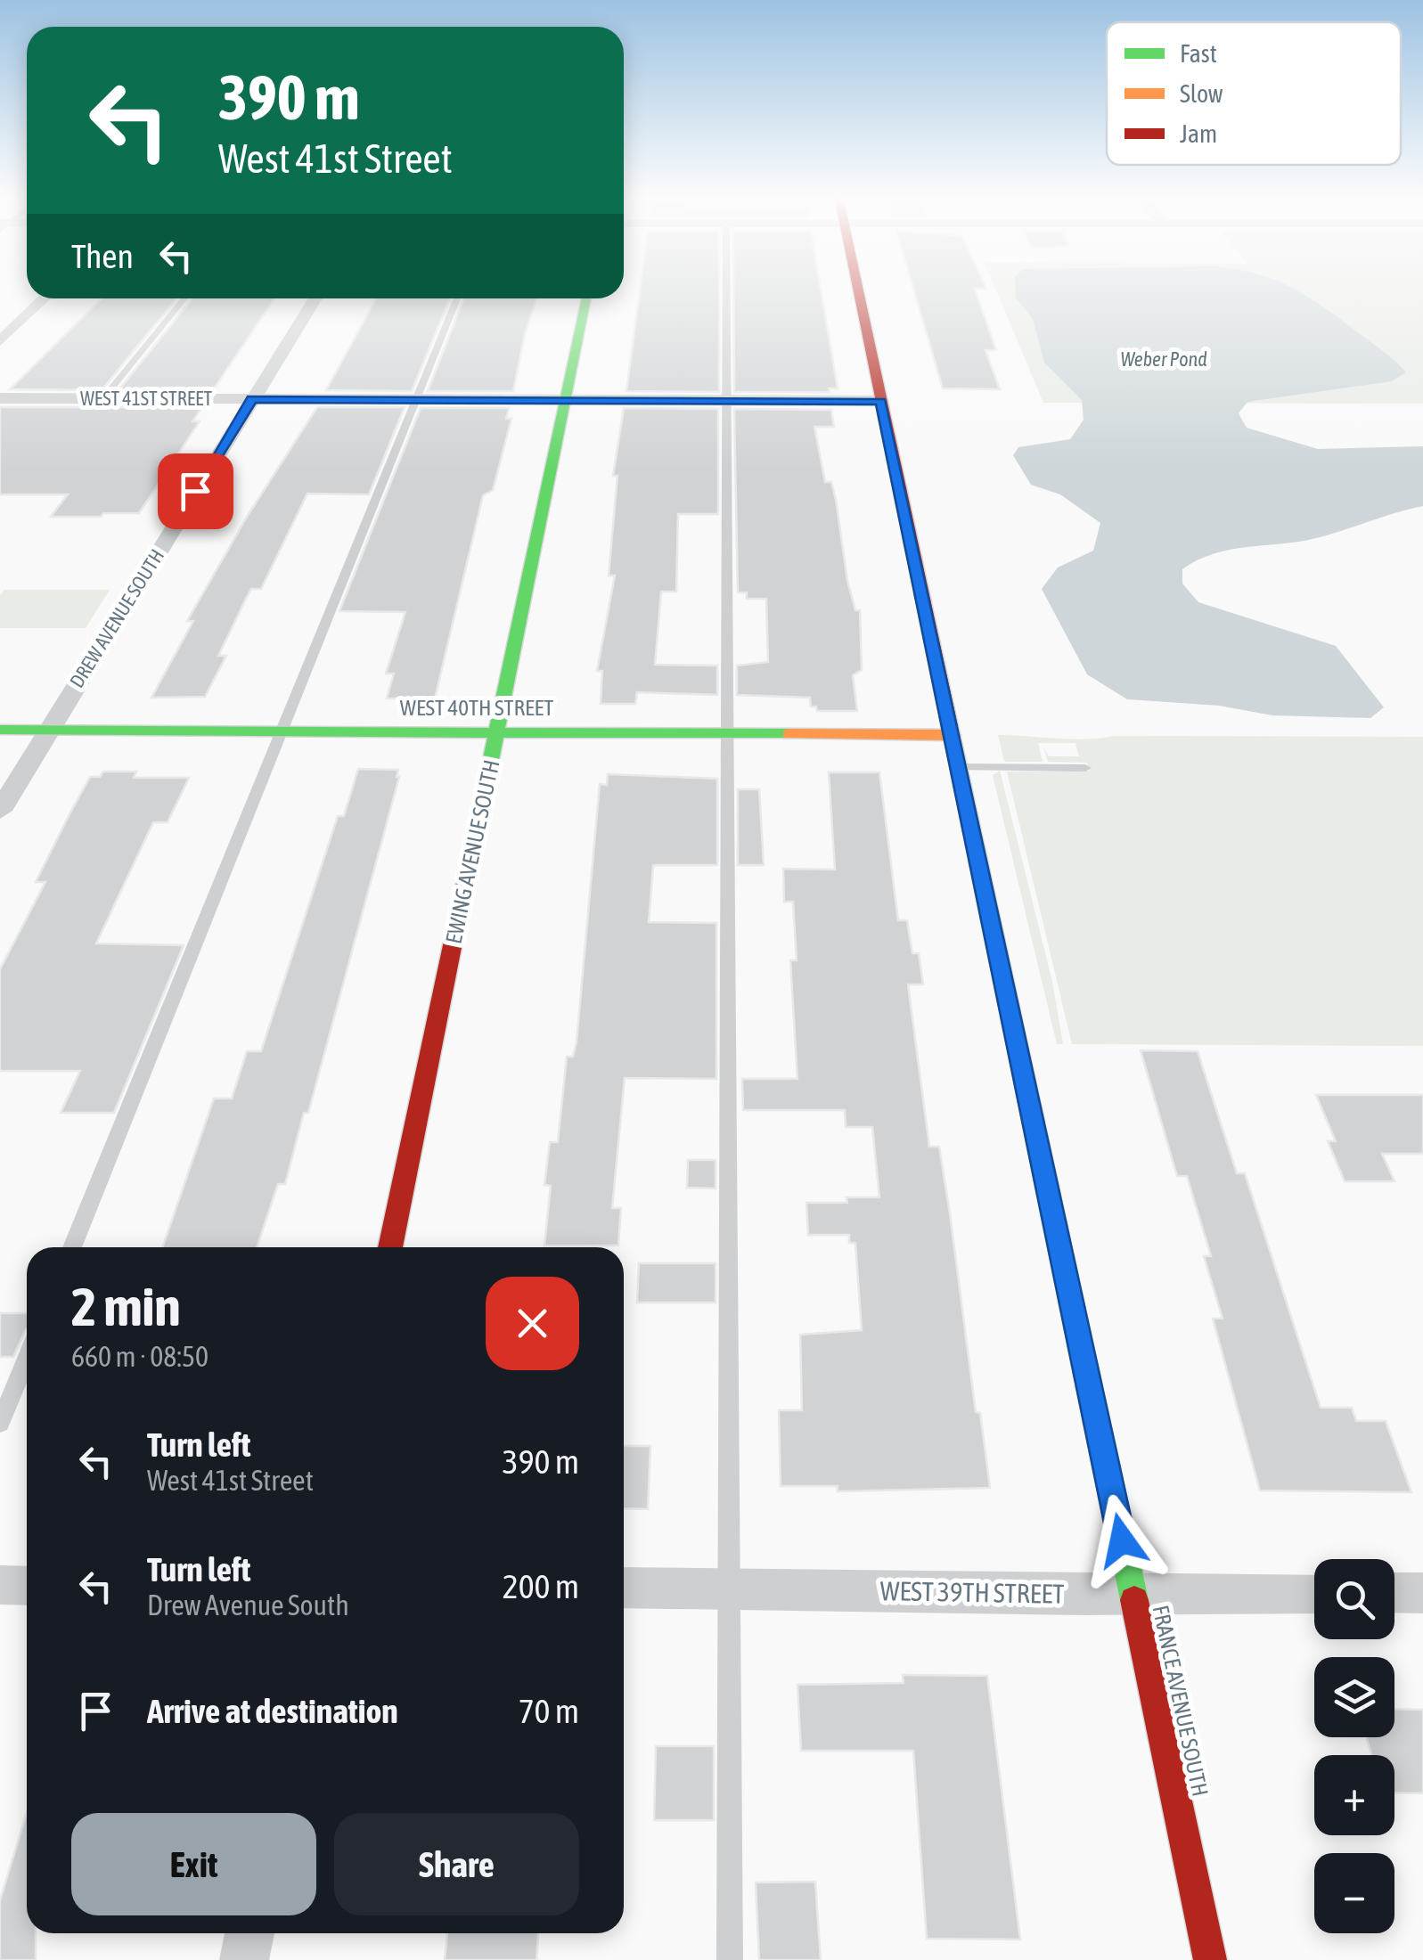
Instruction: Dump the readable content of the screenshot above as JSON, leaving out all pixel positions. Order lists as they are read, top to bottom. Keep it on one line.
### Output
{"streets":{"main road":["WEST 40TH STREET","EWING AVENUE SOUTH","FRANCE AVENUE SOUTH"],"street":["WEST 41ST STREET","DREW AVENUE SOUTH","WEST 39TH STREET"]},"crossings":[["WEST 41ST STREET","DREW AVENUE SOUTH"],["WEST 41ST STREET","EWING AVENUE SOUTH"],["WEST 41ST STREET","FRANCE AVENUE SOUTH"],["DREW AVENUE SOUTH","WEST 40TH STREET"],["WEST 40TH STREET","EWING AVENUE SOUTH"],["WEST 40TH STREET","FRANCE AVENUE SOUTH"],["WEST 39TH STREET","FRANCE AVENUE SOUTH"]],"water":["Weber Pond"],"legend":["Fast","Slow","Jam"],"page":{"turn":["390 m","West 41st Street"],"then":"Then","heading":["2 min","660 m · 08:50"],"list":[{"name":"Turn left","note":"West 41st Street","value":"390 m"},{"name":"Turn left","note":"Drew Avenue South","value":"200 m"},{"name":"Arrive at destination","value":"70 m"}],"map_buttons":["+","−"],"buttons":["Exit","Share"]}}
